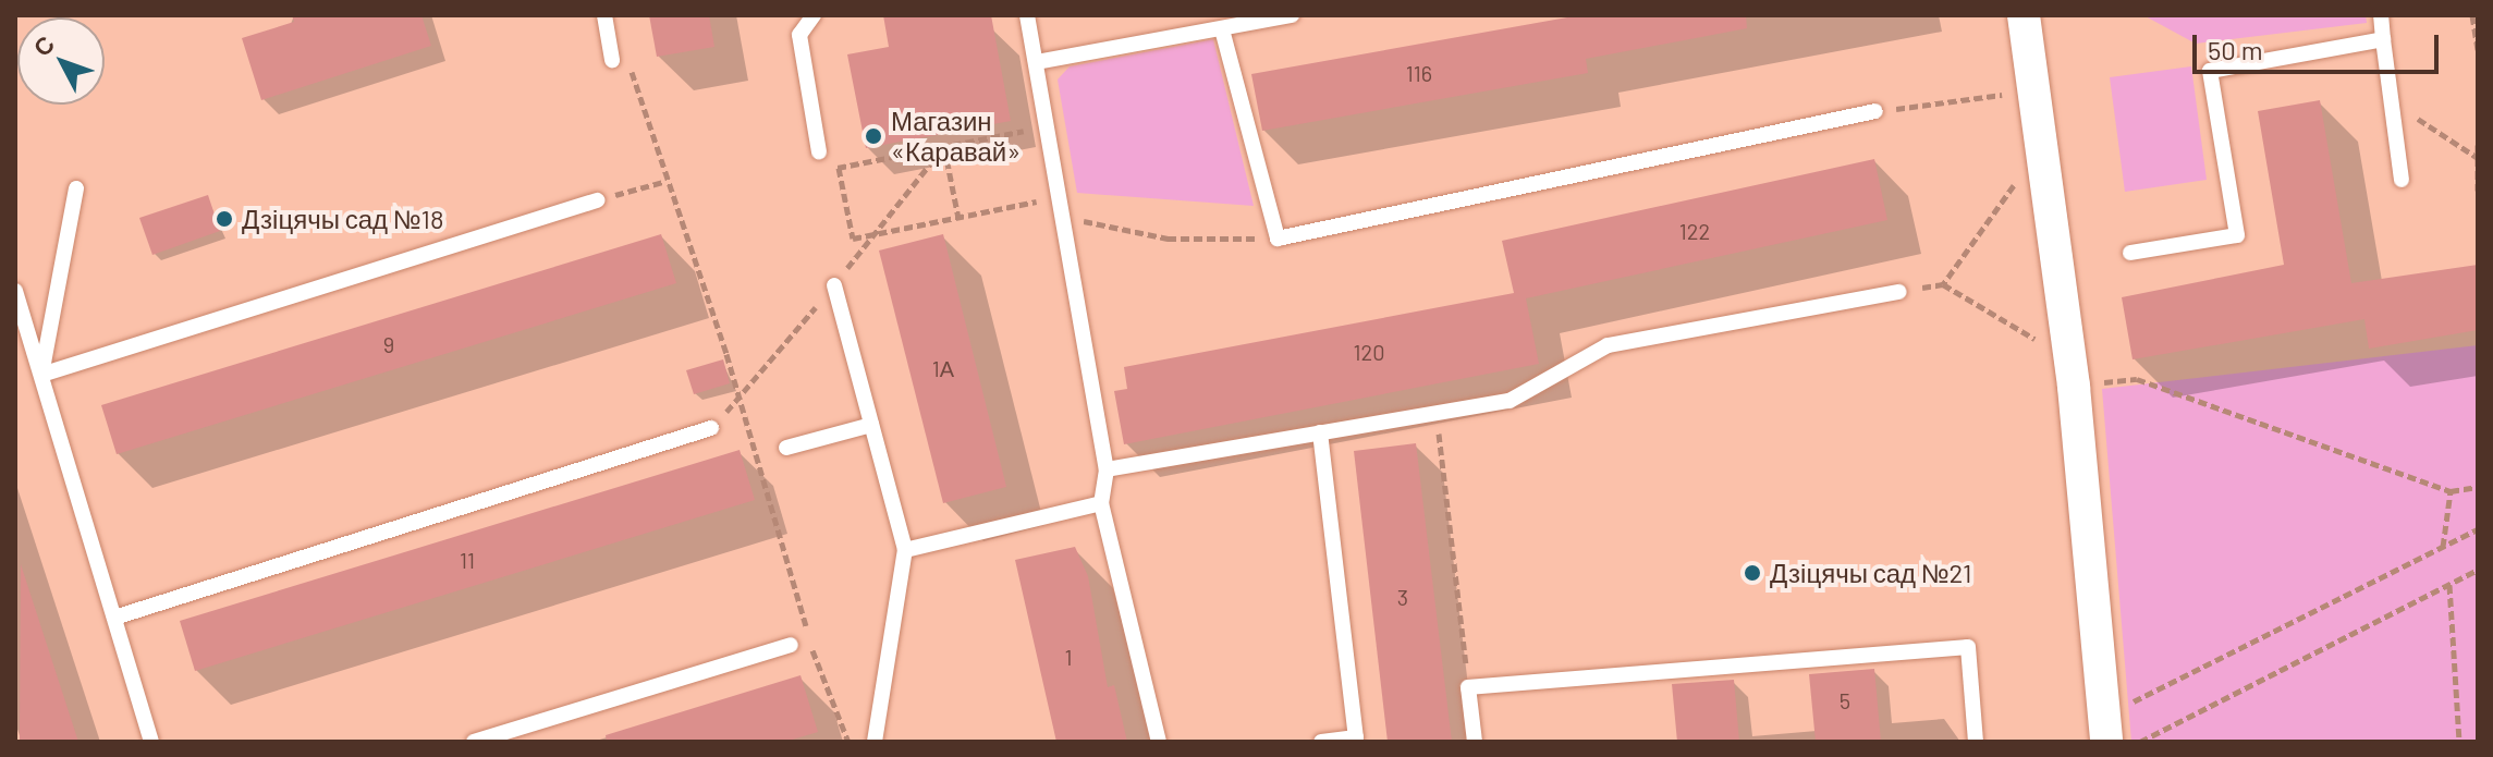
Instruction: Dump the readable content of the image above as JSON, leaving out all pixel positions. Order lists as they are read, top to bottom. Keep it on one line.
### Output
{"places":["Магазин «Каравай»","Дзіцячы сад №18","Дзіцячы сад №21"],"house_numbers":["116","122","9","120","1А","11","3","1","5"],"scale_bar":"50 m","north":"top left"}
